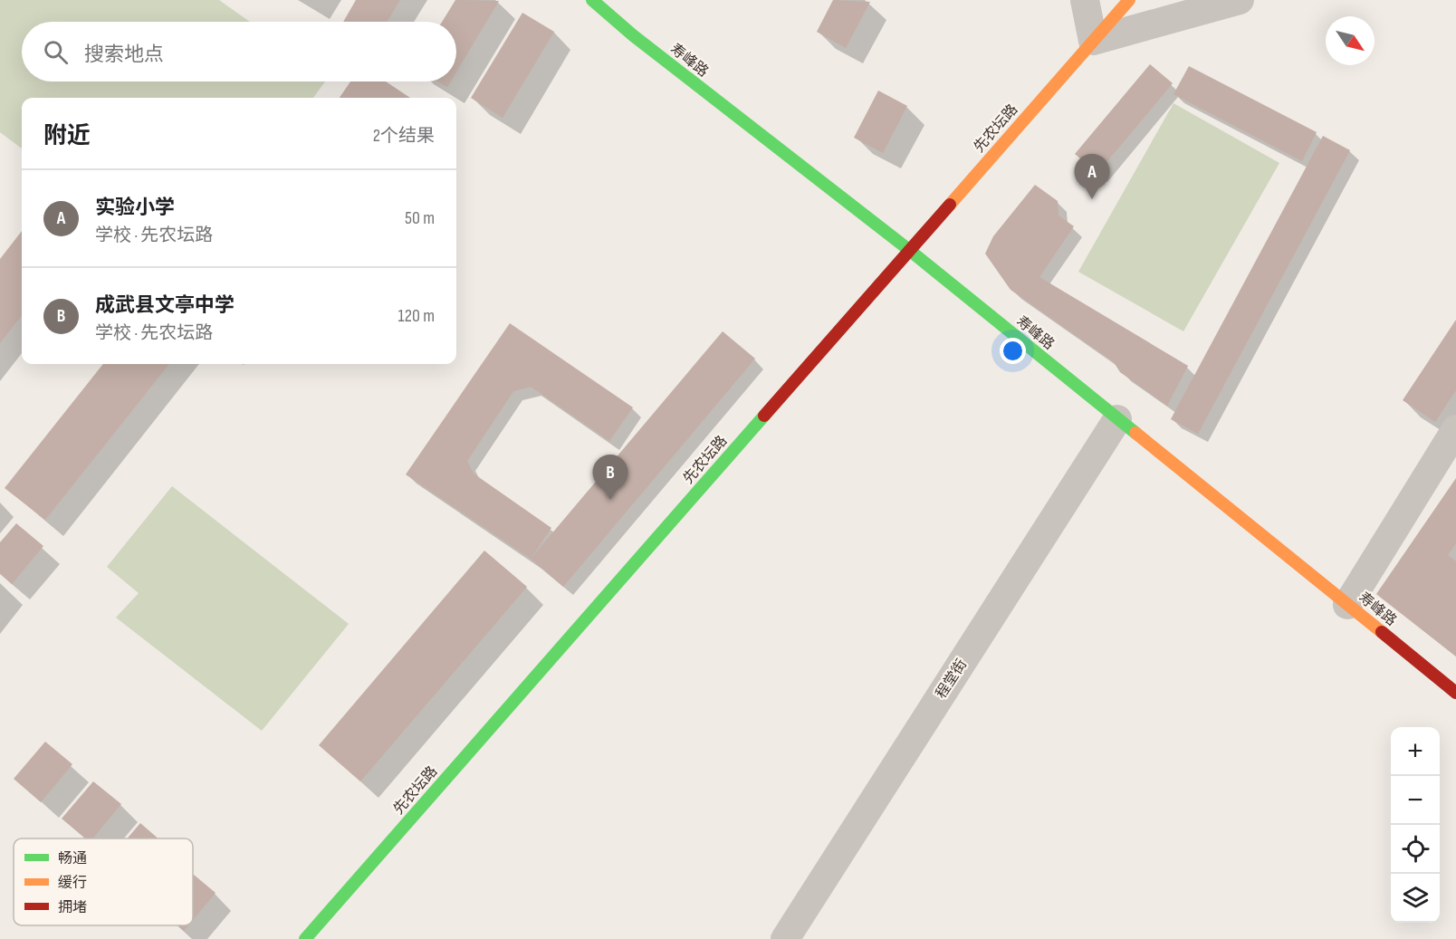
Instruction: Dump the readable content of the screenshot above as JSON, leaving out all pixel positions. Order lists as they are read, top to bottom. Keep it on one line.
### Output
{"streets":{"street":["寿峰路","先农坛路","程堂街"]},"crossings":[["寿峰路","先农坛路"],["寿峰路","程堂街"]],"legend":["畅通","缓行","拥堵"],"north":"bottom right","page":{"search":"搜索地点","heading":["附近","2个结果"],"pins":["A","B"],"list":[{"mark":"A","name":"实验小学","note":"学校 · 先农坛路","value":"50 m"},{"mark":"B","name":"成武县文亭中学","note":"学校 · 先农坛路","value":"120 m"}],"map_buttons":["+","−"]}}
